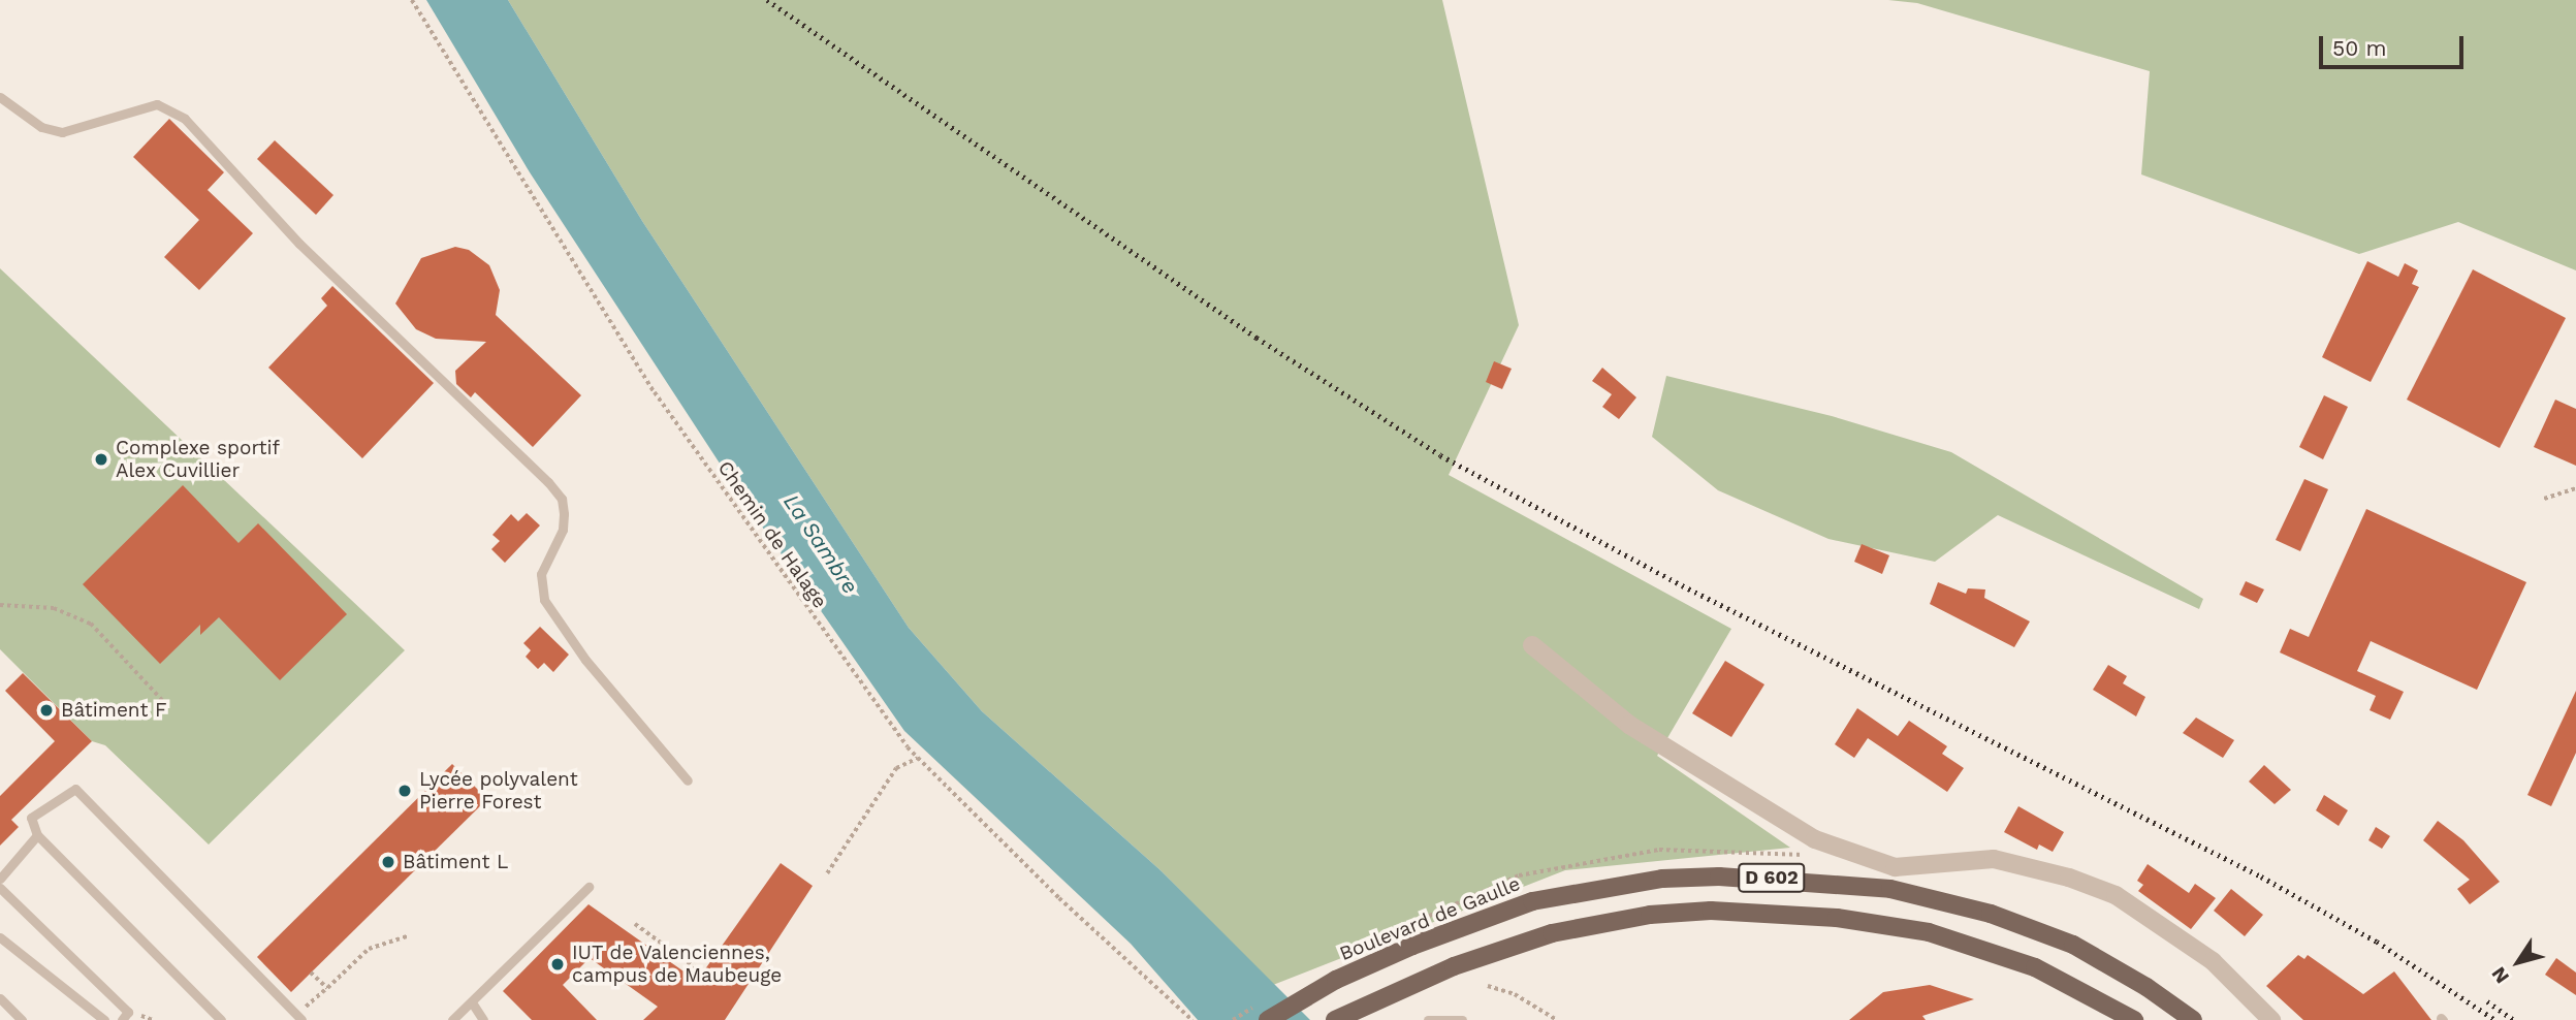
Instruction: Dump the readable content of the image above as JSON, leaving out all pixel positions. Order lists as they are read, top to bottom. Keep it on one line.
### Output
{"streets":{"main road":["D 602","Boulevard de Gaulle"],"path":["Chemin de Halage"]},"water":["La Sambre"],"places":["Complexe sportif Alex Cuvillier","Bâtiment F","Lycée polyvalent Pierre Forest","Bâtiment L","IUT de Valenciennes, campus de Maubeuge"],"scale_bar":"50 m","north":"bottom left"}
